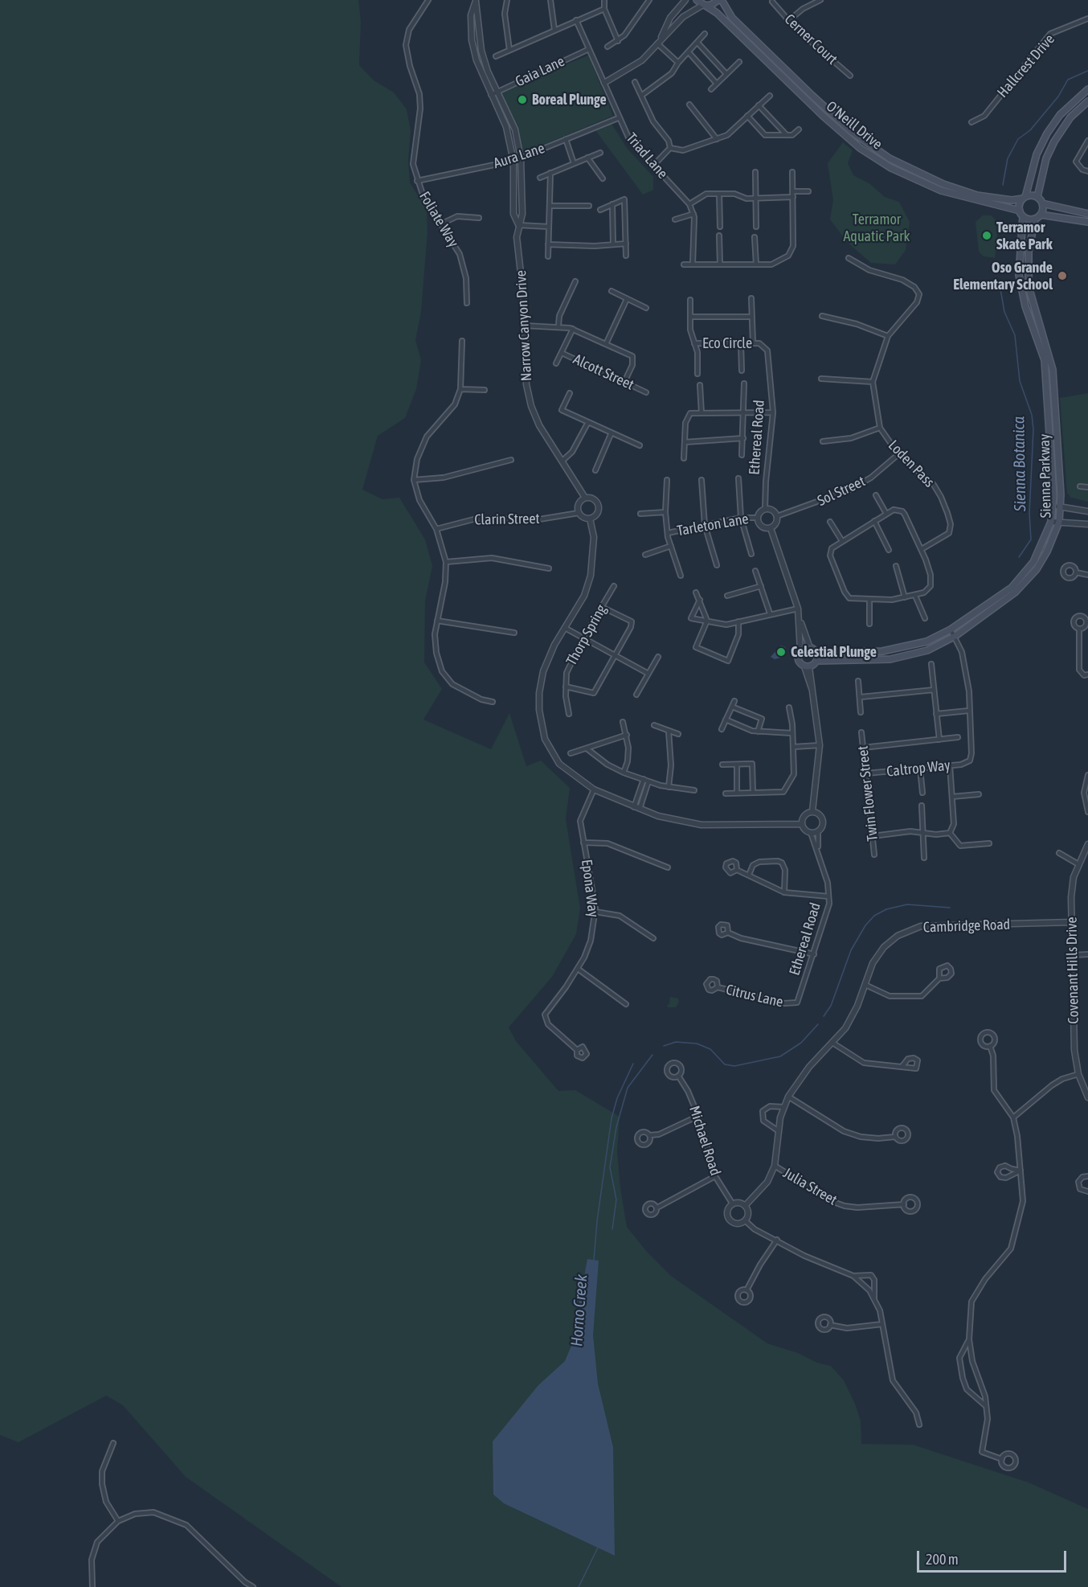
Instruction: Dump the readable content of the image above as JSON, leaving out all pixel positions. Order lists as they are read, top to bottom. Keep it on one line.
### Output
{"streets":{"main road":["O'Neill Drive","Sienna Parkway"],"street":["Cerner Court","Hallcrest Drive","Gaia Lane","Aura Lane","Triad Lane","Foliate Way","Narrow Canyon Drive","Eco Circle","Alcott Street","Ethereal Road","Loden Pass","Sol Street","Clarin Street","Tarleton Lane","Thorp Spring","Caltrop Way","Twin Flower Street","Epona Way","Cambridge Road","Covenant Hills Drive","Citrus Lane","Michael Road","Julia Street"]},"crossings":[["Gaia Lane","Triad Lane"],["Gaia Lane","Narrow Canyon Drive"],["O'Neill Drive","Sienna Parkway"],["Aura Lane","Triad Lane"],["Aura Lane","Foliate Way"],["Aura Lane","Narrow Canyon Drive"],["Narrow Canyon Drive","Ethereal Road"],["Narrow Canyon Drive","Clarin Street"],["Narrow Canyon Drive","Epona Way"],["Eco Circle","Ethereal Road"],["Ethereal Road","Sol Street"],["Ethereal Road","Tarleton Lane"],["Ethereal Road","Citrus Lane"],["Loden Pass","Sol Street"],["Sol Street","Tarleton Lane"],["Caltrop Way","Twin Flower Street"],["Cambridge Road","Covenant Hills Drive"],["Cambridge Road","Michael Road"],["Cambridge Road","Julia Street"]],"water":["Sienna Botanica","Horno Creek"],"parks":["Terramor Aquatic Park"],"places":["Boreal Plunge","Terramor Skate Park","Oso Grande Elementary School","Celestial Plunge"],"scale_bar":"200 m"}
